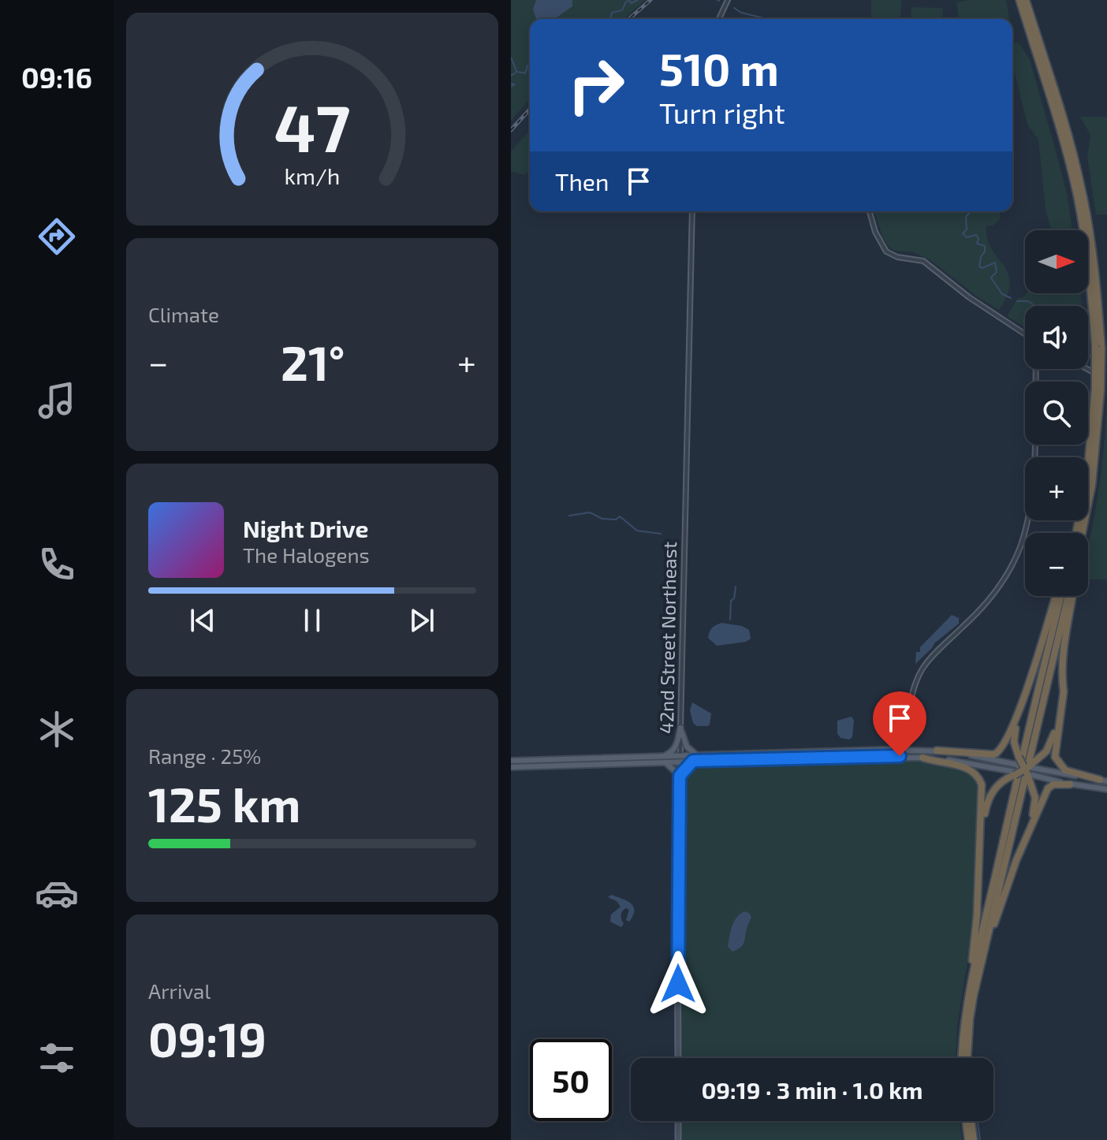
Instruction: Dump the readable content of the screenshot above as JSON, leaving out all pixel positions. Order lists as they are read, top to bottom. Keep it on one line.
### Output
{"streets":{"main road":["42nd Street Northeast"]},"north":"right","page":{"tabs":"09:16","turn":["510 m","Turn right"],"then":"Then","map_buttons":["+","−"],"tile":["Climate",["Range · 25%","125 km"],["Arrival","09:19"]],"heat":["−","21°","+"],"song":["Night Drive","The Halogens"],"limit":"50","trip":"09:19 · 3 min · 1.0 km","gauge":["47","km/h"]}}
